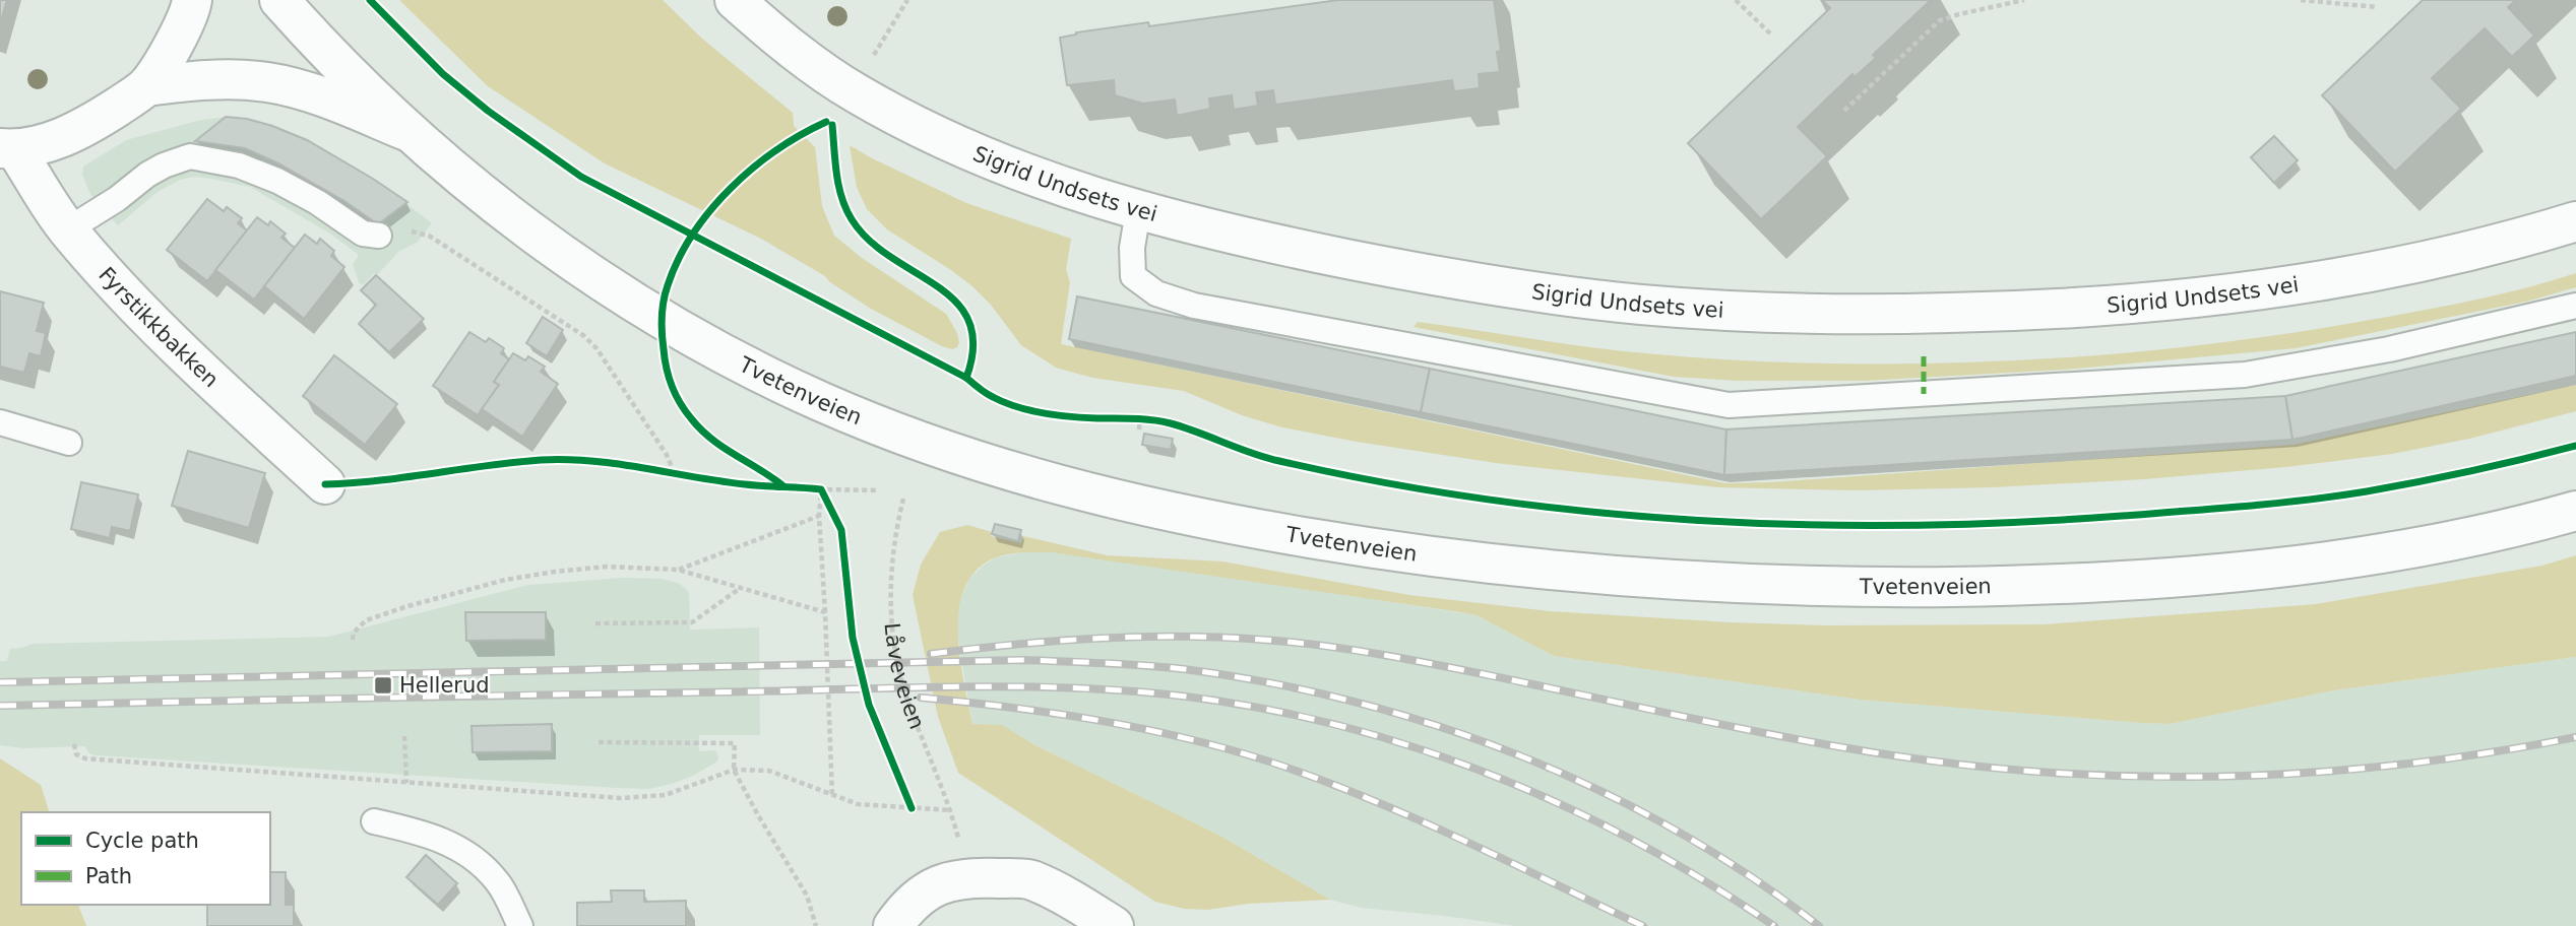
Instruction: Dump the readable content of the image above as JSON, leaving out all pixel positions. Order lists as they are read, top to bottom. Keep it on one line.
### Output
{"streets":{"street":["Sigrid Undsets vei","Fyrstikkbakken","Tvetenveien"],"path":["Låveveien"]},"crossings":[["Fyrstikkbakken","Tvetenveien"]],"places":{"transit":["Hellerud"]},"legend":["Cycle path","Path"]}
